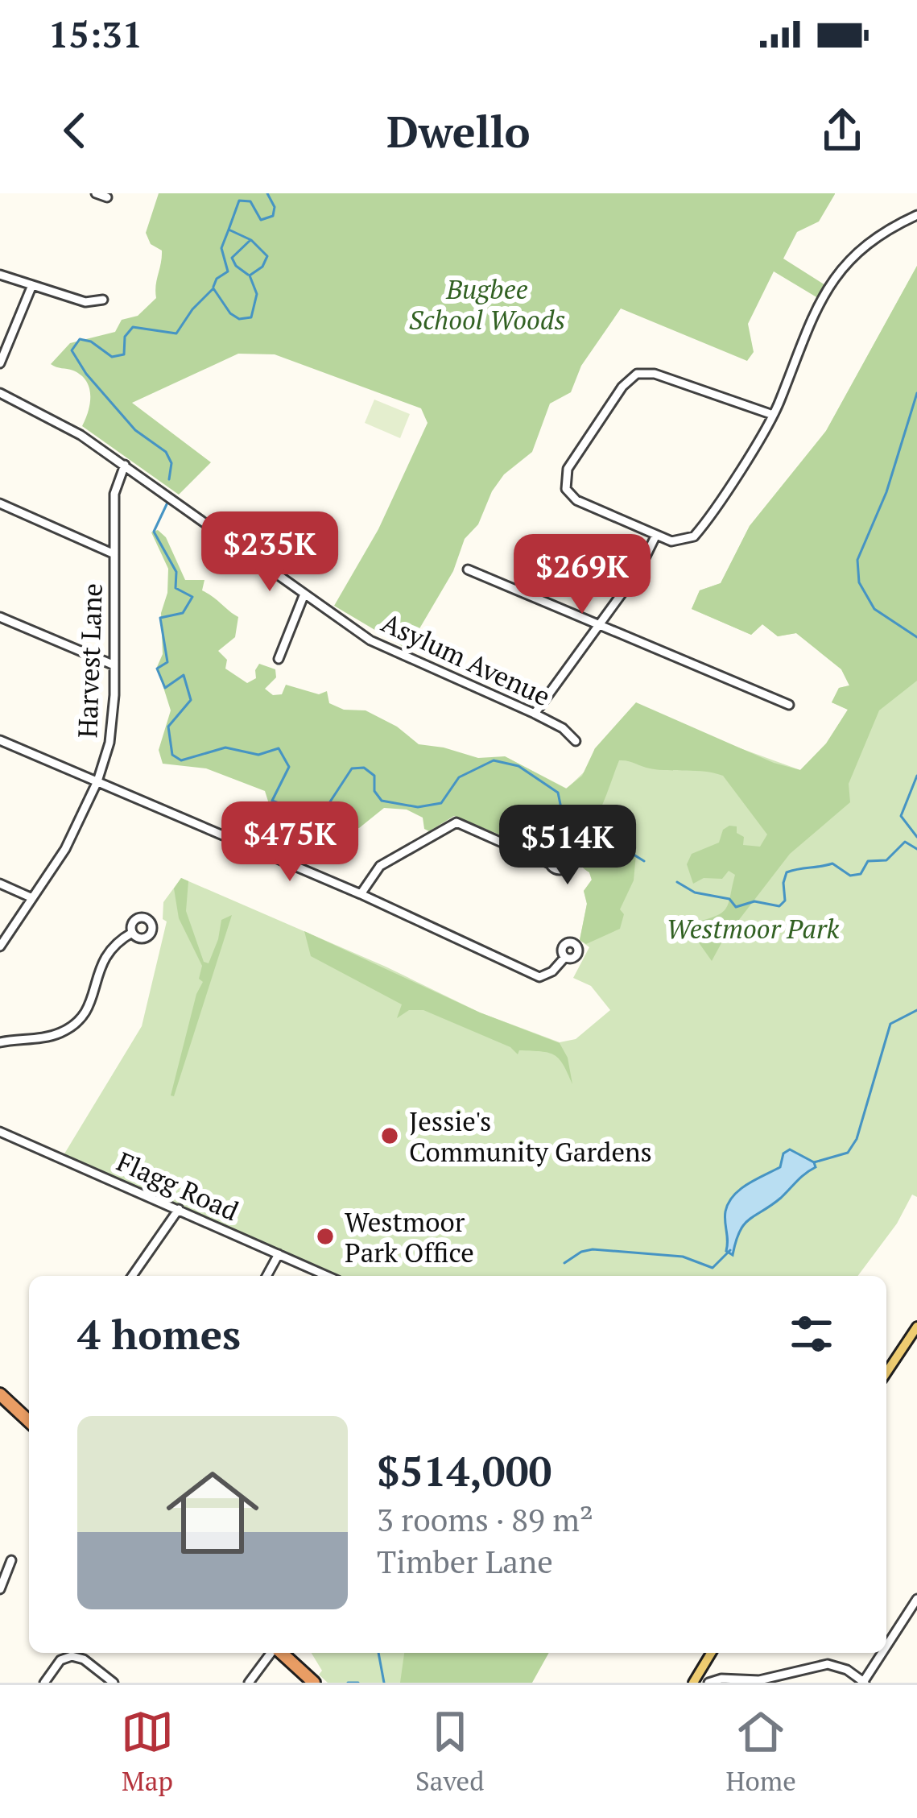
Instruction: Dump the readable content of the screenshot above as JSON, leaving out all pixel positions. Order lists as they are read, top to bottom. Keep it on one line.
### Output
{"streets":{"street":["Asylum Avenue","Harvest Lane","Flagg Road"]},"crossings":[["Asylum Avenue","Harvest Lane"]],"parks":["Bugbee School Woods","Westmoor Park"],"places":["Jessie's Community Gardens","Westmoor Park Office"],"page":{"status":"15:31","header":"Dwello","price":["$235K","$269K","$475K","$514K"],"heading":"4 homes","list":[{"name":"$514,000","note":"3 rooms · 89 m² · Timber Lane"}],"tabs":["Map","Saved","Home"]}}
